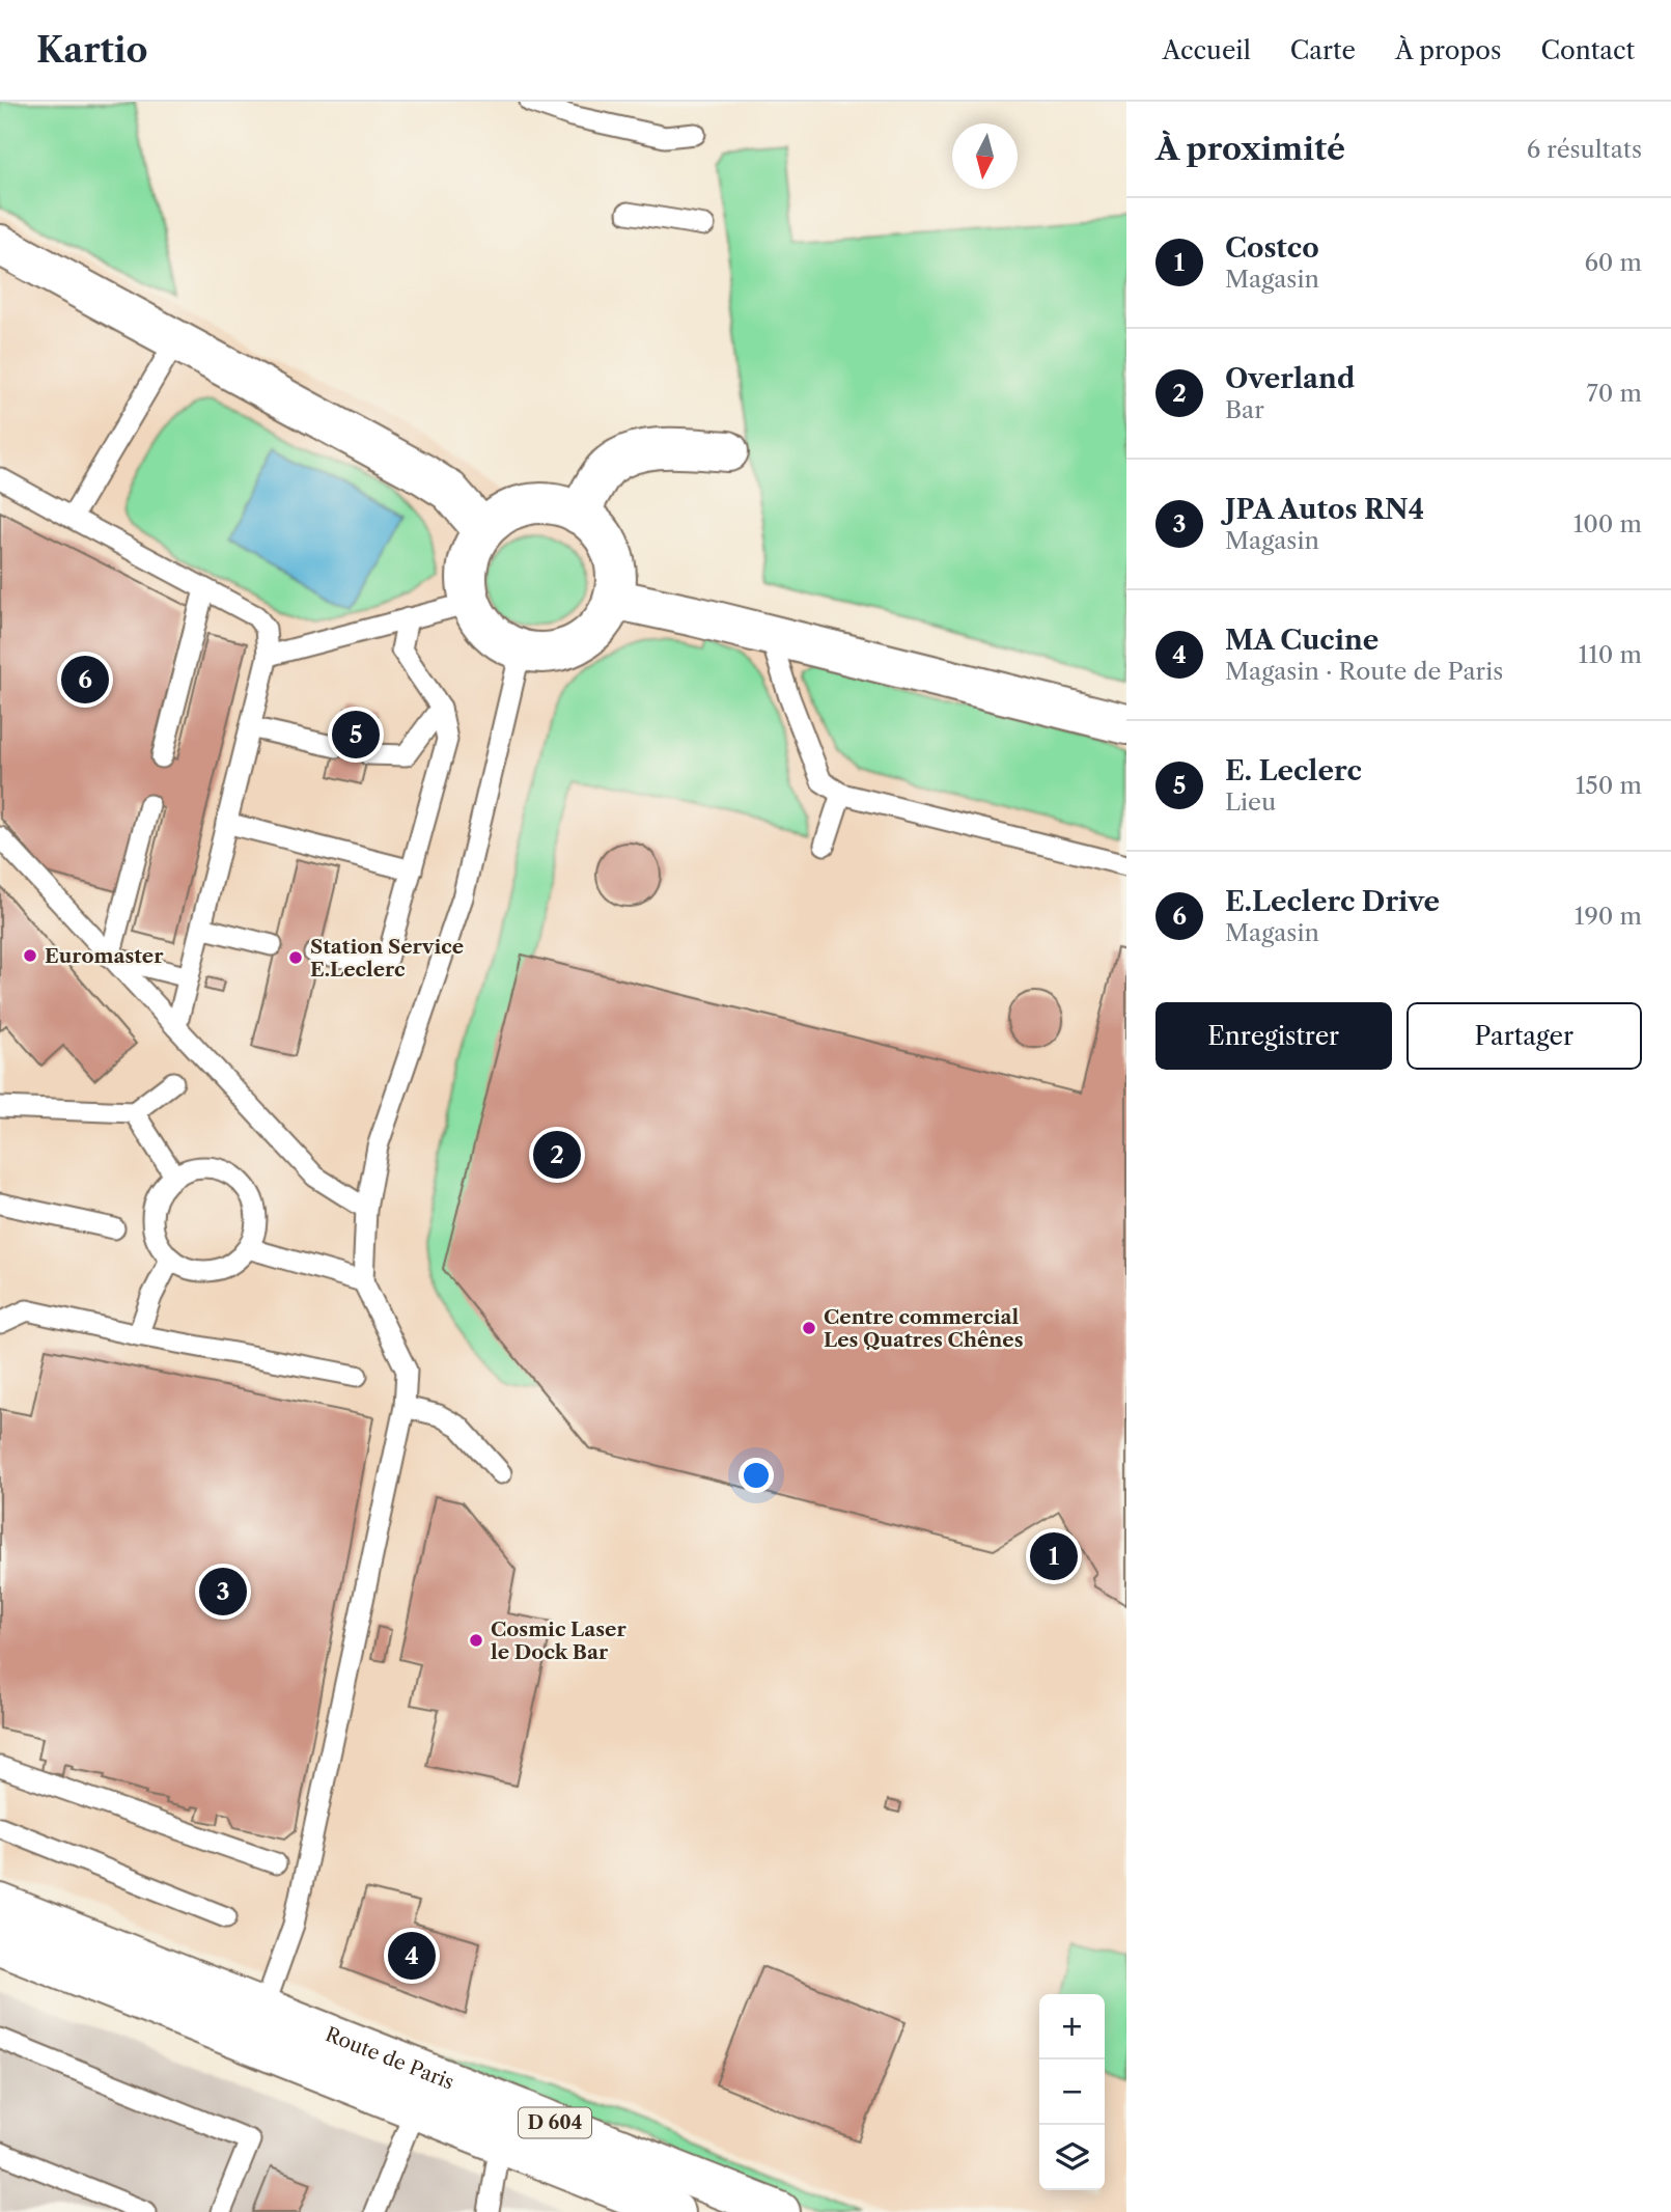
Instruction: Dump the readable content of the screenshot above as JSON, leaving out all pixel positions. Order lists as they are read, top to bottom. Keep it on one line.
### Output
{"streets":{"street":["Route de Paris","D 604"]},"places":["Euromaster","Station Service E.Leclerc","Centre commercial Les Quatres Chênes","Cosmic Laser le Dock Bar"],"north":"bottom","page":{"header":"Kartio","nav":["Accueil","Carte","À propos","Contact"],"heading":["À proximité","6 résultats"],"list":[{"mark":"1","name":"Costco","note":"Magasin","value":"60 m"},{"mark":"2","name":"Overland","note":"Bar","value":"70 m"},{"mark":"3","name":"JPA Autos RN4","note":"Magasin","value":"100 m"},{"mark":"4","name":"MA Cucine","note":"Magasin · Route de Paris","value":"110 m"},{"mark":"5","name":"E. Leclerc","note":"Lieu","value":"150 m"},{"mark":"6","name":"E.Leclerc Drive","note":"Magasin","value":"190 m"}],"pins":["6","5","2","1","3","4"],"buttons":["Enregistrer","Partager"],"map_buttons":["+","−"]}}
